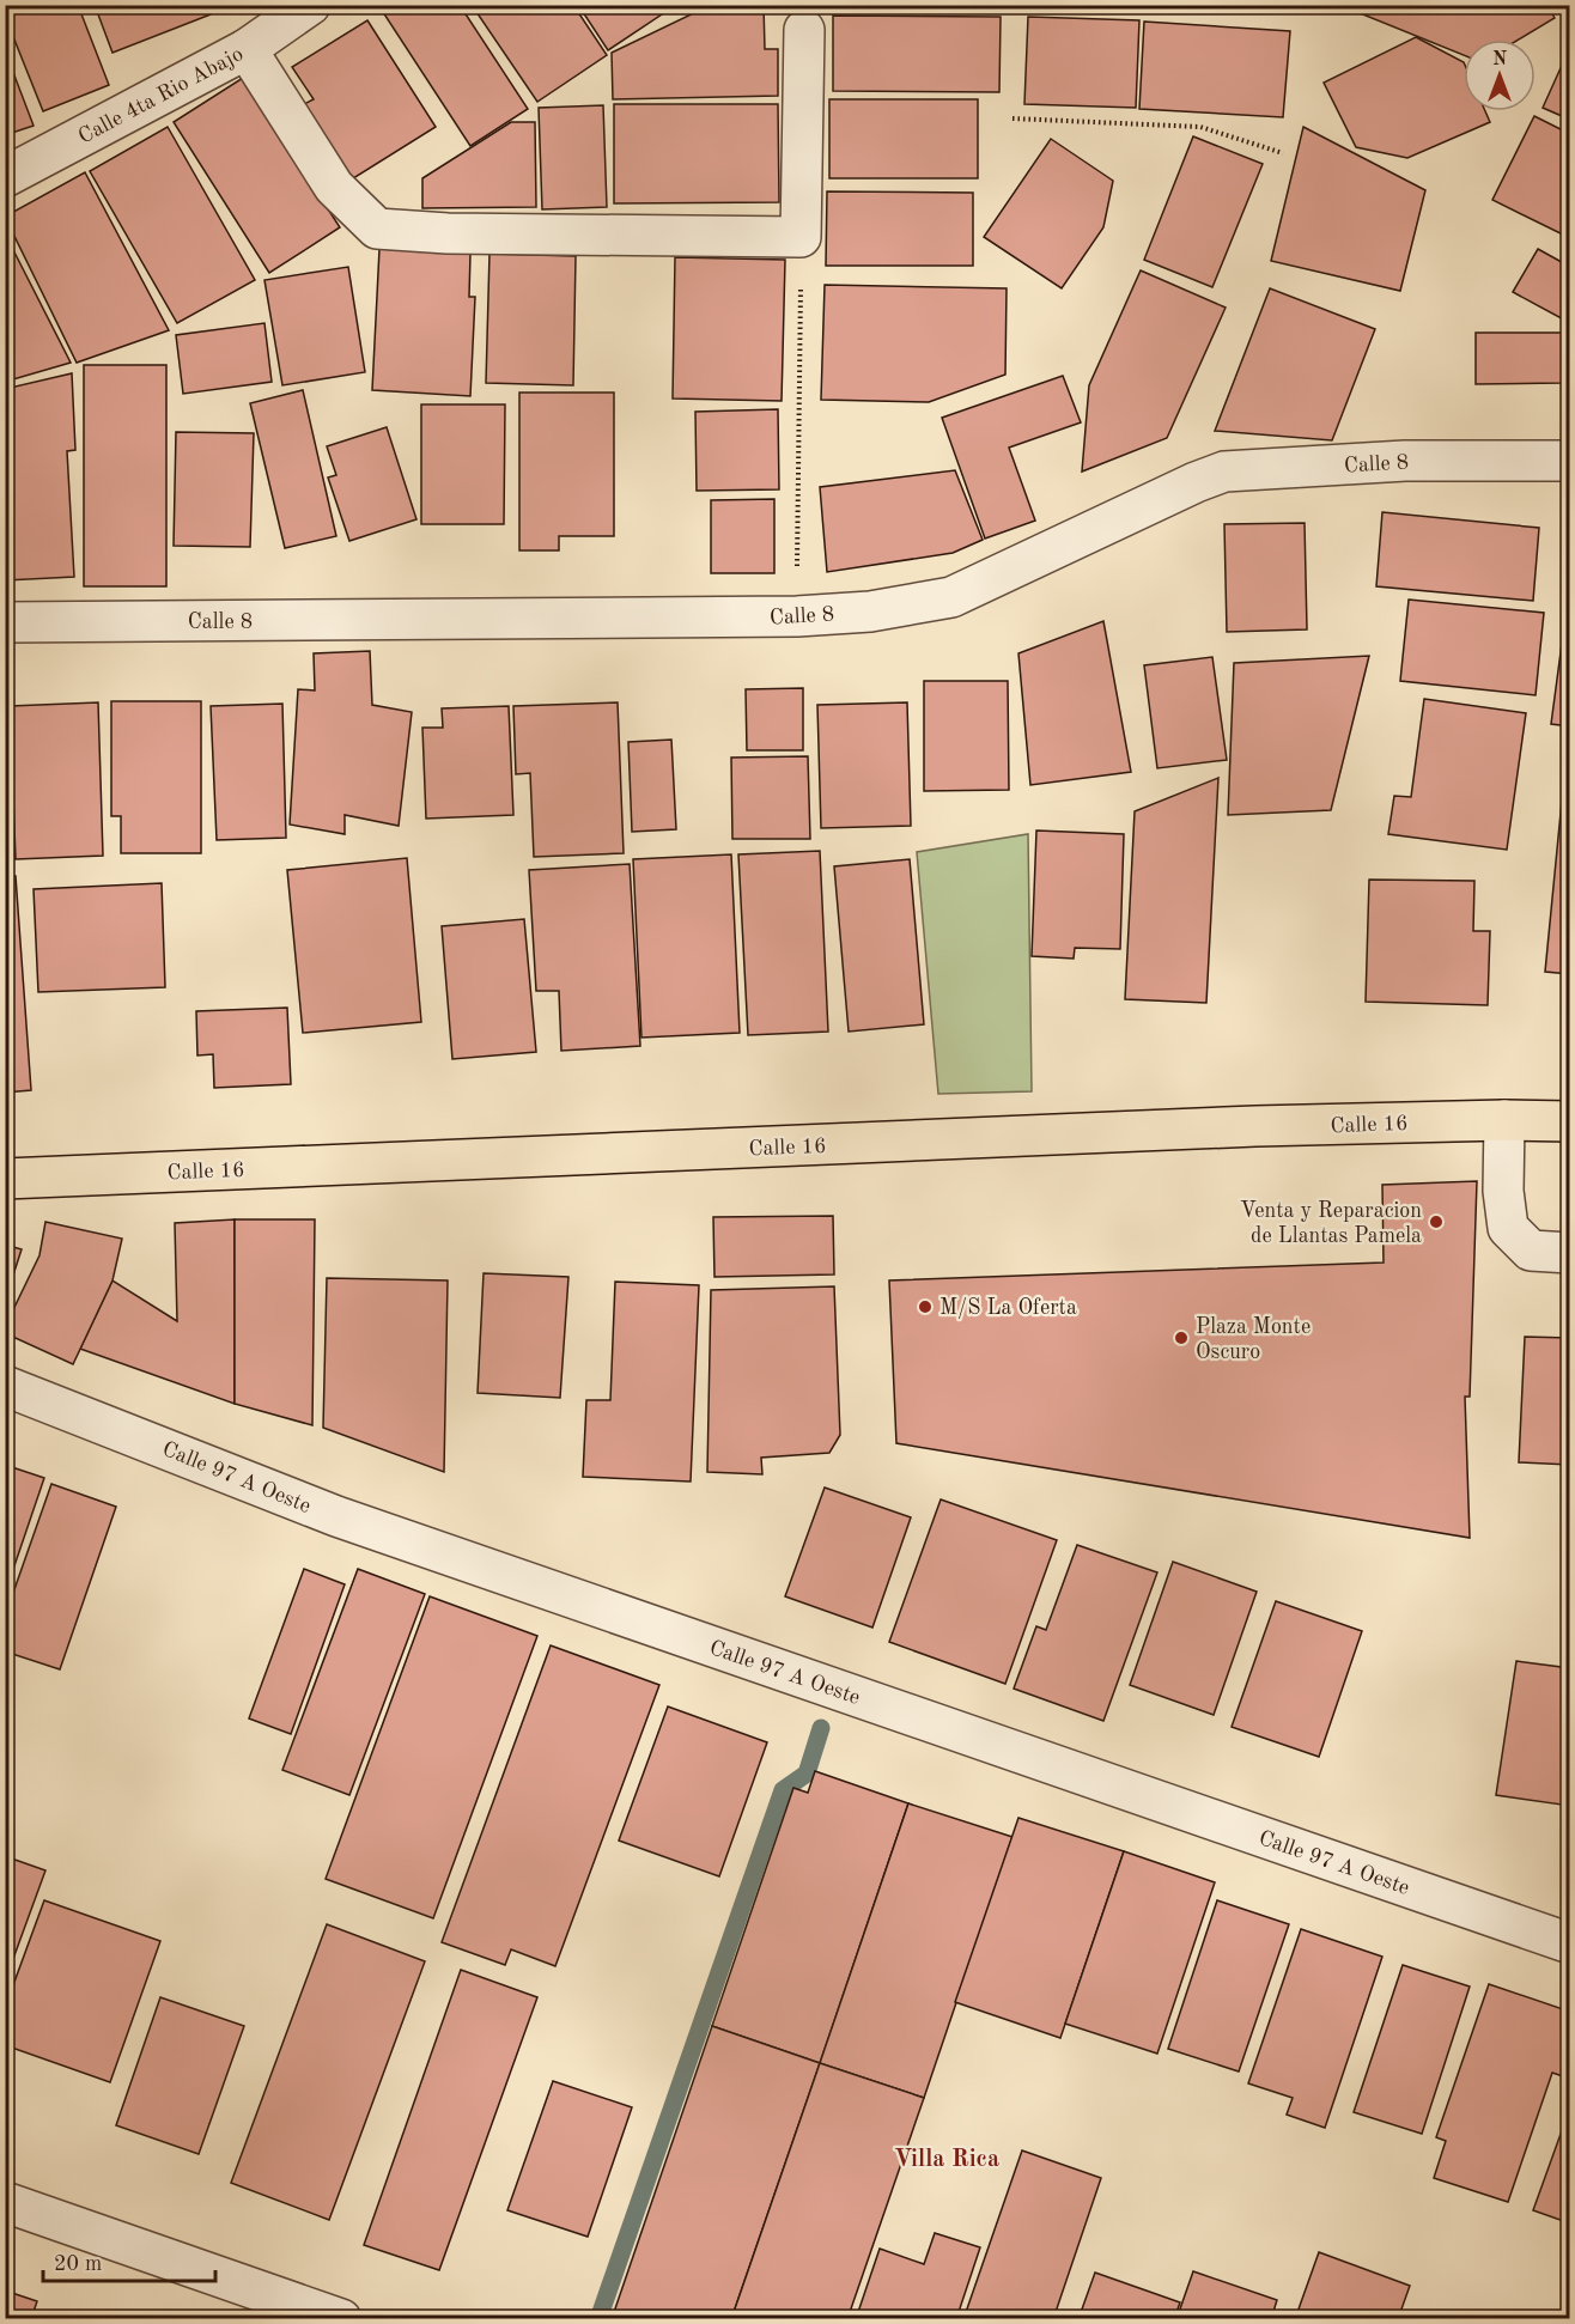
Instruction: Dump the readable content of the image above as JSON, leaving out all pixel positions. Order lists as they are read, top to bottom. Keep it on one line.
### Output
{"streets":{"main road":["Calle 16"],"street":["Calle 4ta Rio Abajo","Calle 8","Calle 97 A Oeste"]},"districts":["Villa Rica"],"places":["Venta y Reparacion de Llantas Pamela","M/S La Oferta","Plaza Monte Oscuro"],"scale_bar":"20 m","north":"top"}
